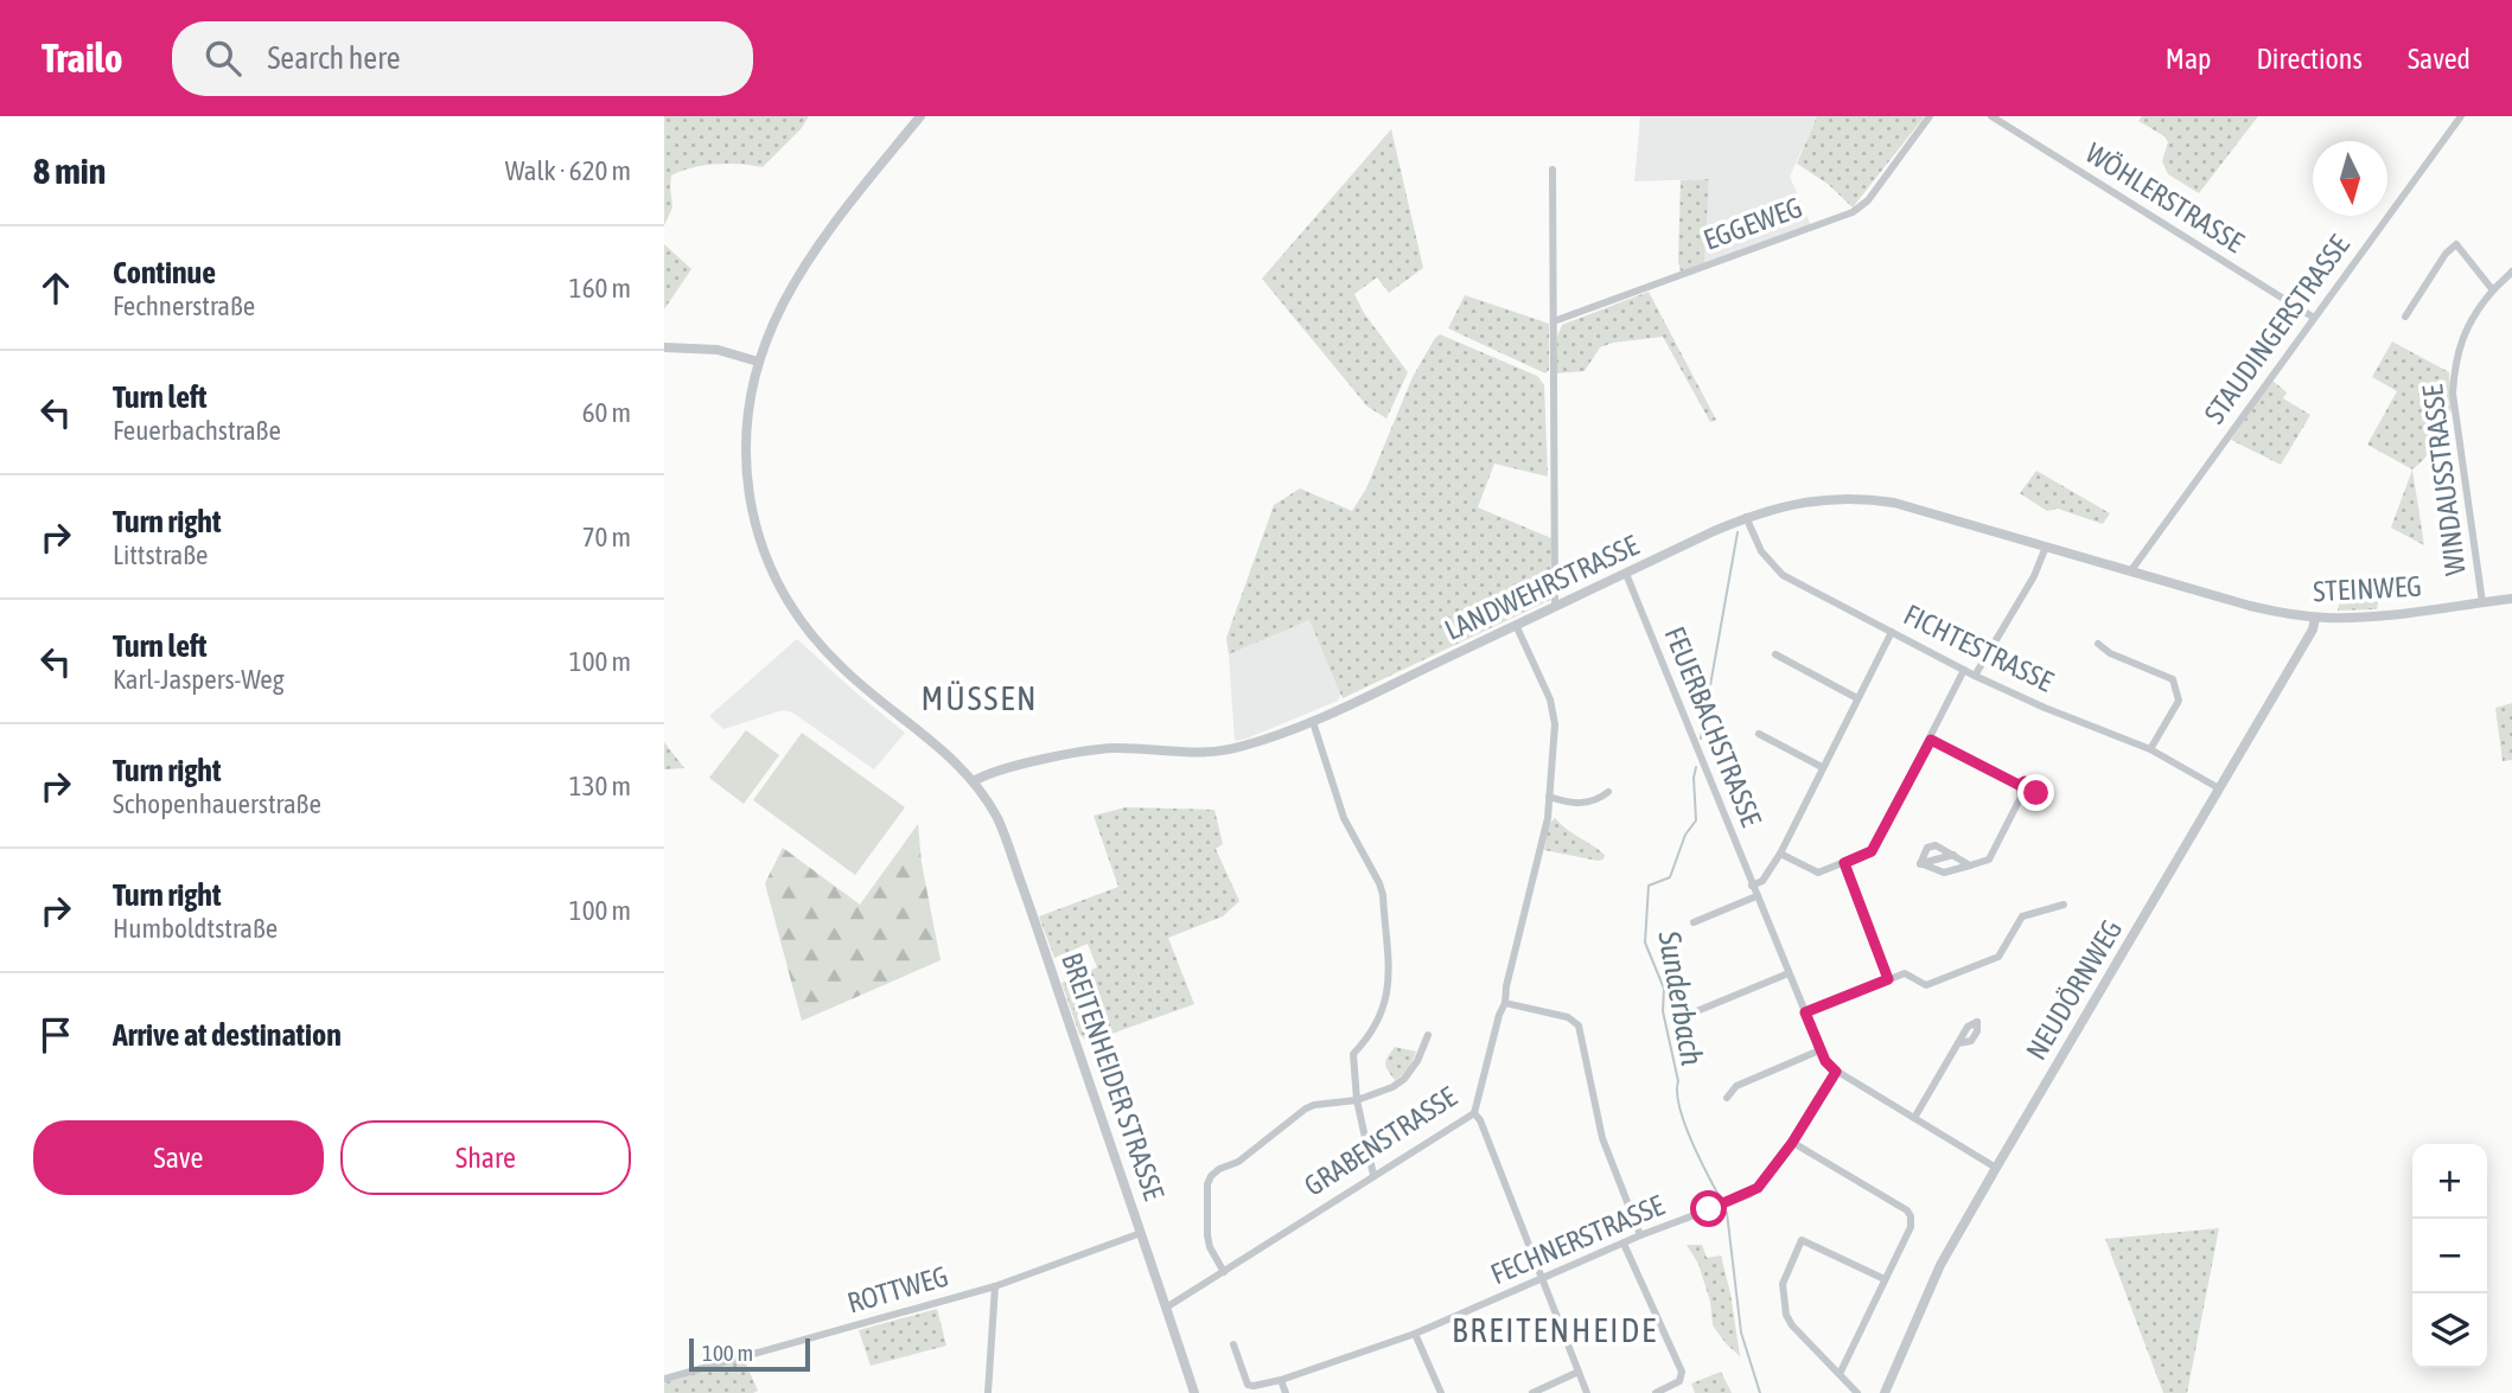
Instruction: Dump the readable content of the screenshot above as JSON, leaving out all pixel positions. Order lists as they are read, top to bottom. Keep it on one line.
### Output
{"streets":{"street":["WÖHLERSTRASSE","EGGEWEG","STAUDINGERSTRASSE","WINDAUSSTRASSE","LANDWEHRSTRASSE","STEINWEG","FICHTESTRASSE","FEUERBACHSTRASSE","NEUDÖRNWEG","BREITENHEIDER STRASSE","GRABENSTRASSE","FECHNERSTRASSE","ROTTWEG"]},"crossings":[["WÖHLERSTRASSE","STAUDINGERSTRASSE"],["STAUDINGERSTRASSE","LANDWEHRSTRASSE"],["STAUDINGERSTRASSE","STEINWEG"],["WINDAUSSTRASSE","STEINWEG"],["LANDWEHRSTRASSE","STEINWEG"],["LANDWEHRSTRASSE","FICHTESTRASSE"],["LANDWEHRSTRASSE","FEUERBACHSTRASSE"],["LANDWEHRSTRASSE","BREITENHEIDER STRASSE"],["LANDWEHRSTRASSE","GRABENSTRASSE"],["STEINWEG","NEUDÖRNWEG"],["FICHTESTRASSE","NEUDÖRNWEG"],["FEUERBACHSTRASSE","NEUDÖRNWEG"],["FEUERBACHSTRASSE","FECHNERSTRASSE"],["BREITENHEIDER STRASSE","GRABENSTRASSE"],["BREITENHEIDER STRASSE","ROTTWEG"]],"districts":["MÜSSEN","BREITENHEIDE"],"water":["Sunderbach"],"scale_bar":"100 m","north":"bottom","page":{"header":"Trailo","search":"Search here","nav":["Map","Directions","Saved"],"heading":["8 min","Walk · 620 m"],"list":[["Continue","Fechnerstraße","160 m"],["Turn left","Feuerbachstraße","60 m"],["Turn right","Littstraße","70 m"],["Turn left","Karl-Jaspers-Weg","100 m"],["Turn right","Schopenhauerstraße","130 m"],["Turn right","Humboldtstraße","100 m"],"Arrive at destination"],"buttons":["Save","Share"],"map_buttons":["+","−"],"scale":"100 m"}}
